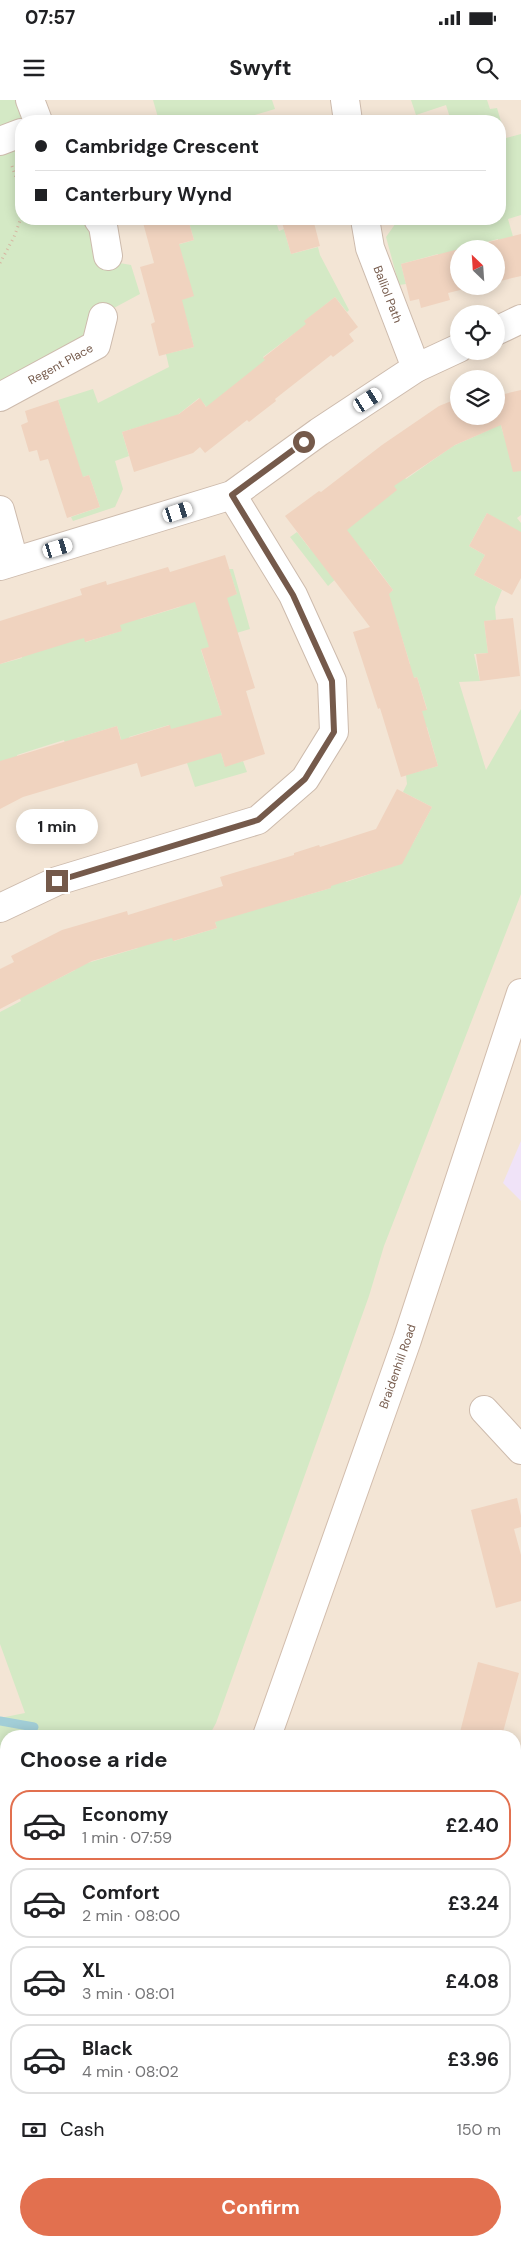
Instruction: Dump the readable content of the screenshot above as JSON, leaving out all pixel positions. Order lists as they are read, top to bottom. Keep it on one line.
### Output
{"streets":{"street":["Balliol Path","Regent Place","Braidenhill Road"]},"north":"top left","page":{"status":"07:57","header":"Swyft","banner":["Cambridge Crescent","Canterbury Wynd"],"bubble":"1 min","heading":"Choose a ride","list":[{"name":"Economy","note":"1 min · 07:59","value":"£2.40"},{"name":"Comfort","note":"2 min · 08:00","value":"£3.24"},{"name":"XL","note":"3 min · 08:01","value":"£4.08"},{"name":"Black","note":"4 min · 08:02","value":"£3.96"}],"pay":["Cash","150 m"],"buttons":"Confirm"}}
